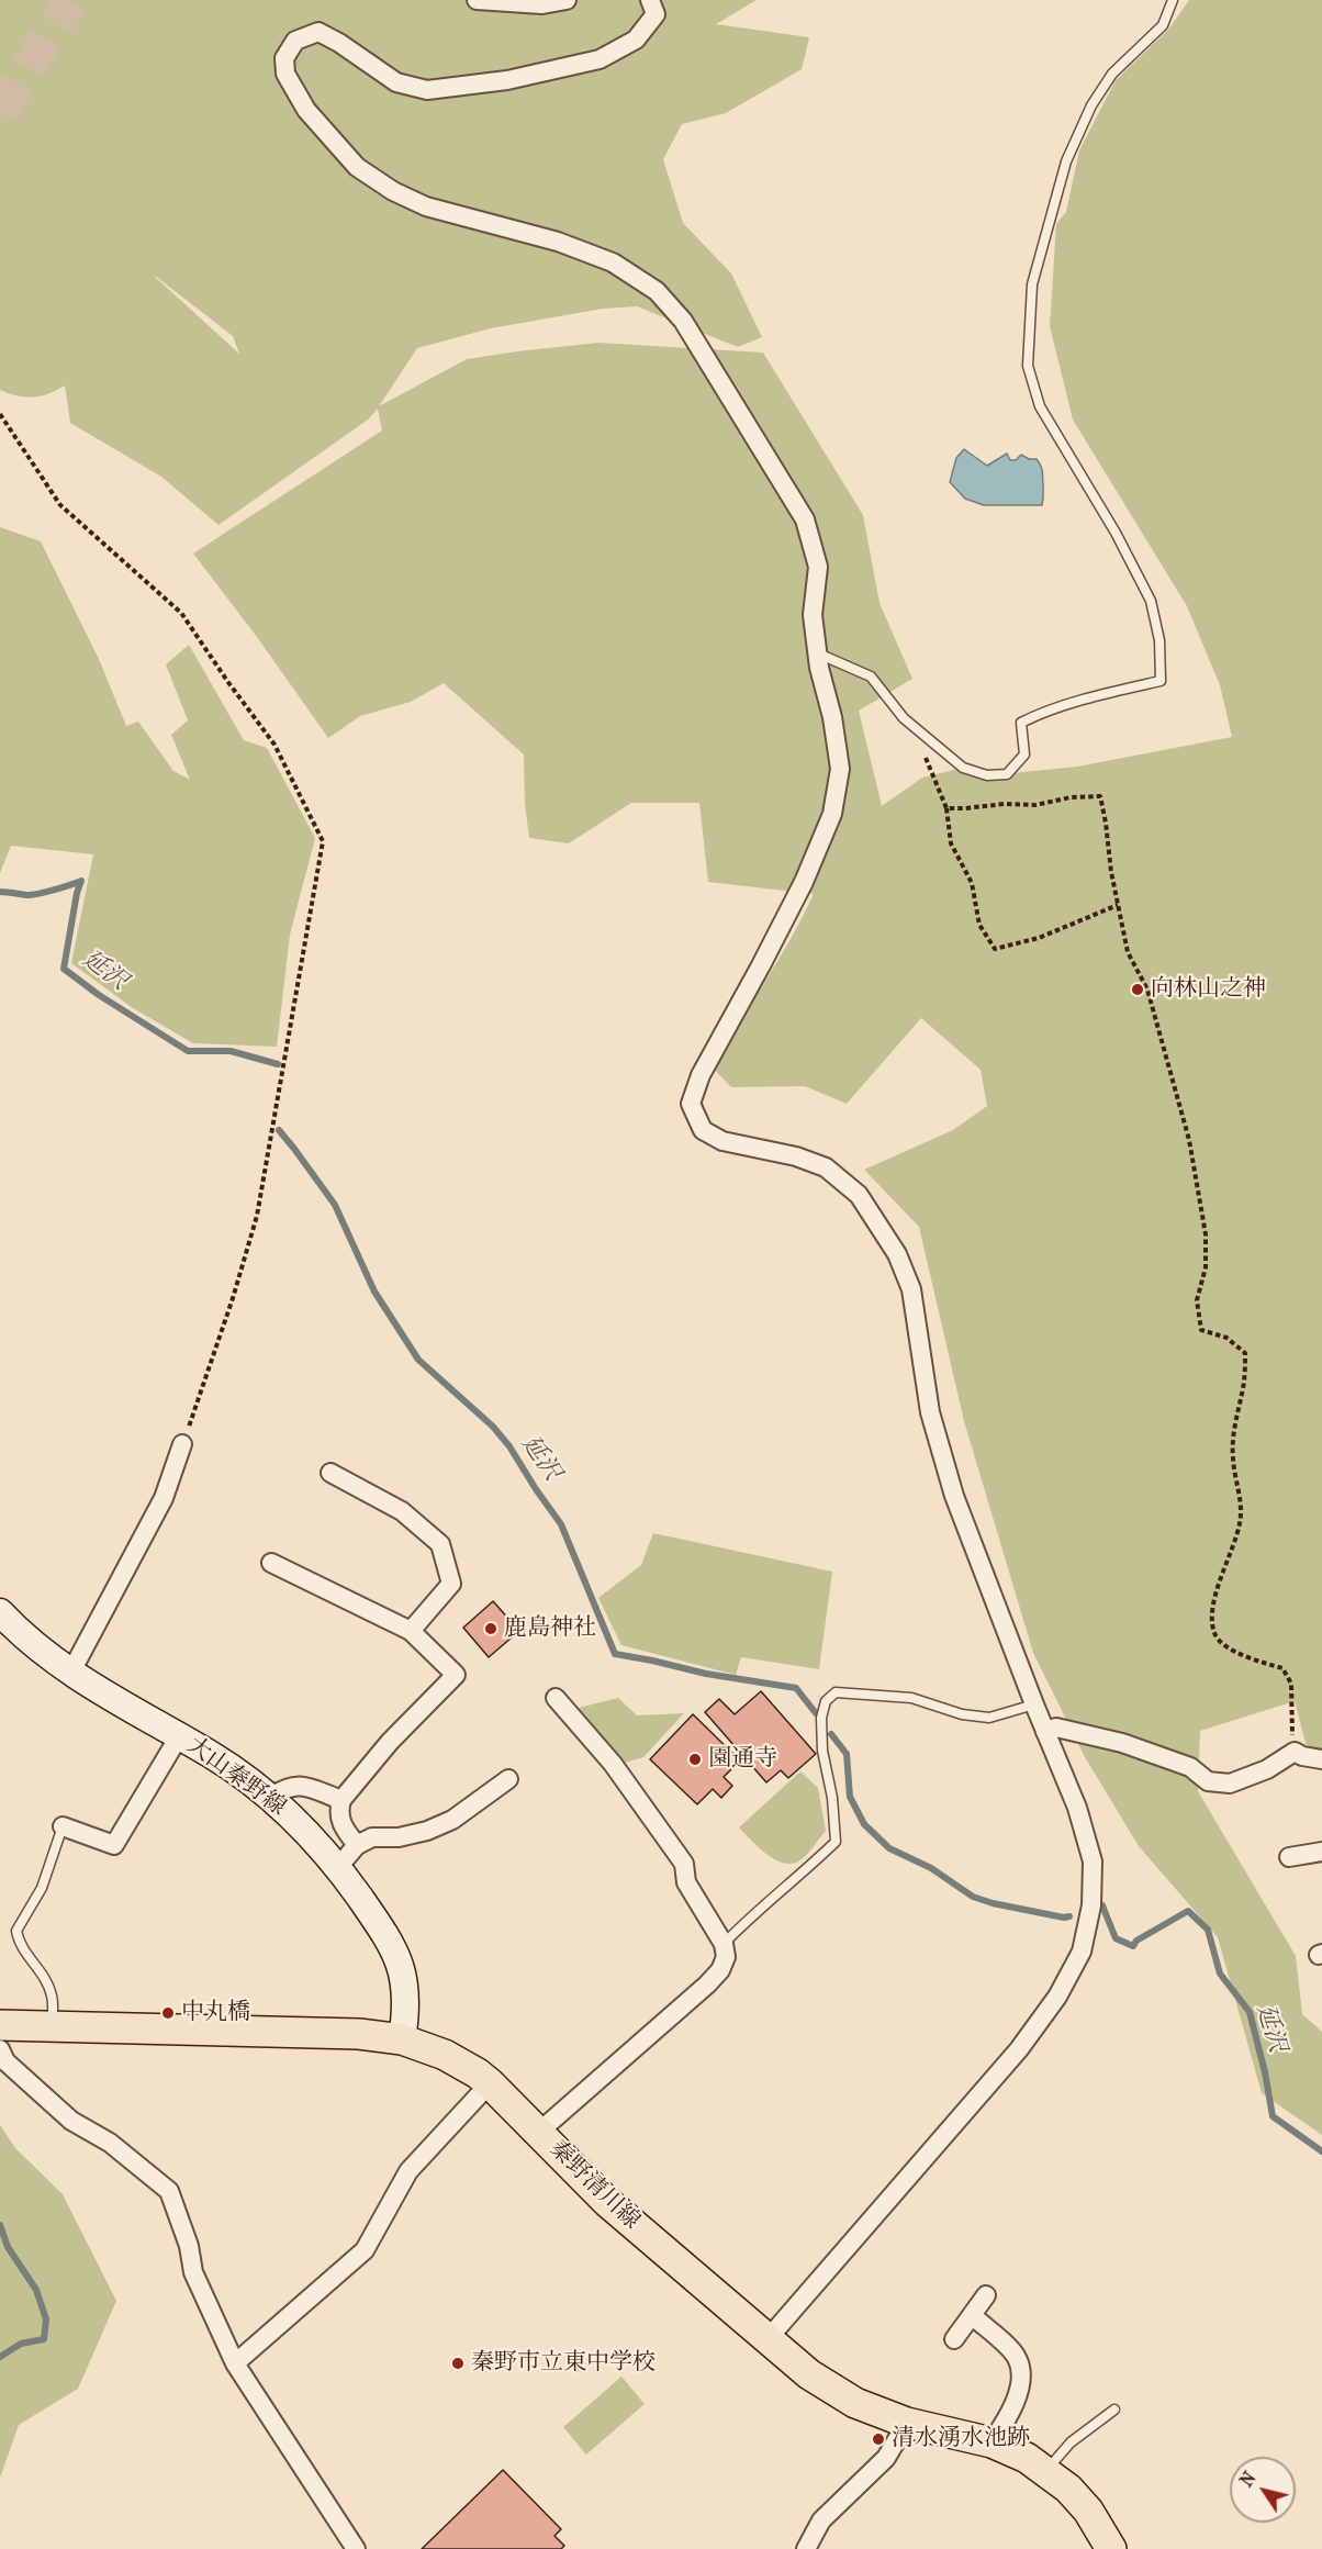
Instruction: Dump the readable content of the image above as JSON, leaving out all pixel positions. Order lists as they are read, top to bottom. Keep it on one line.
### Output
{"streets":{"main road":["大山秦野線","秦野清川線"]},"crossings":[["大山秦野線","秦野清川線"]],"water":["延沢"],"places":["向林山之神","鹿島神社","園通寺","中丸橋","秦野市立東中学校","清水湧水池跡"],"north":"top left"}
